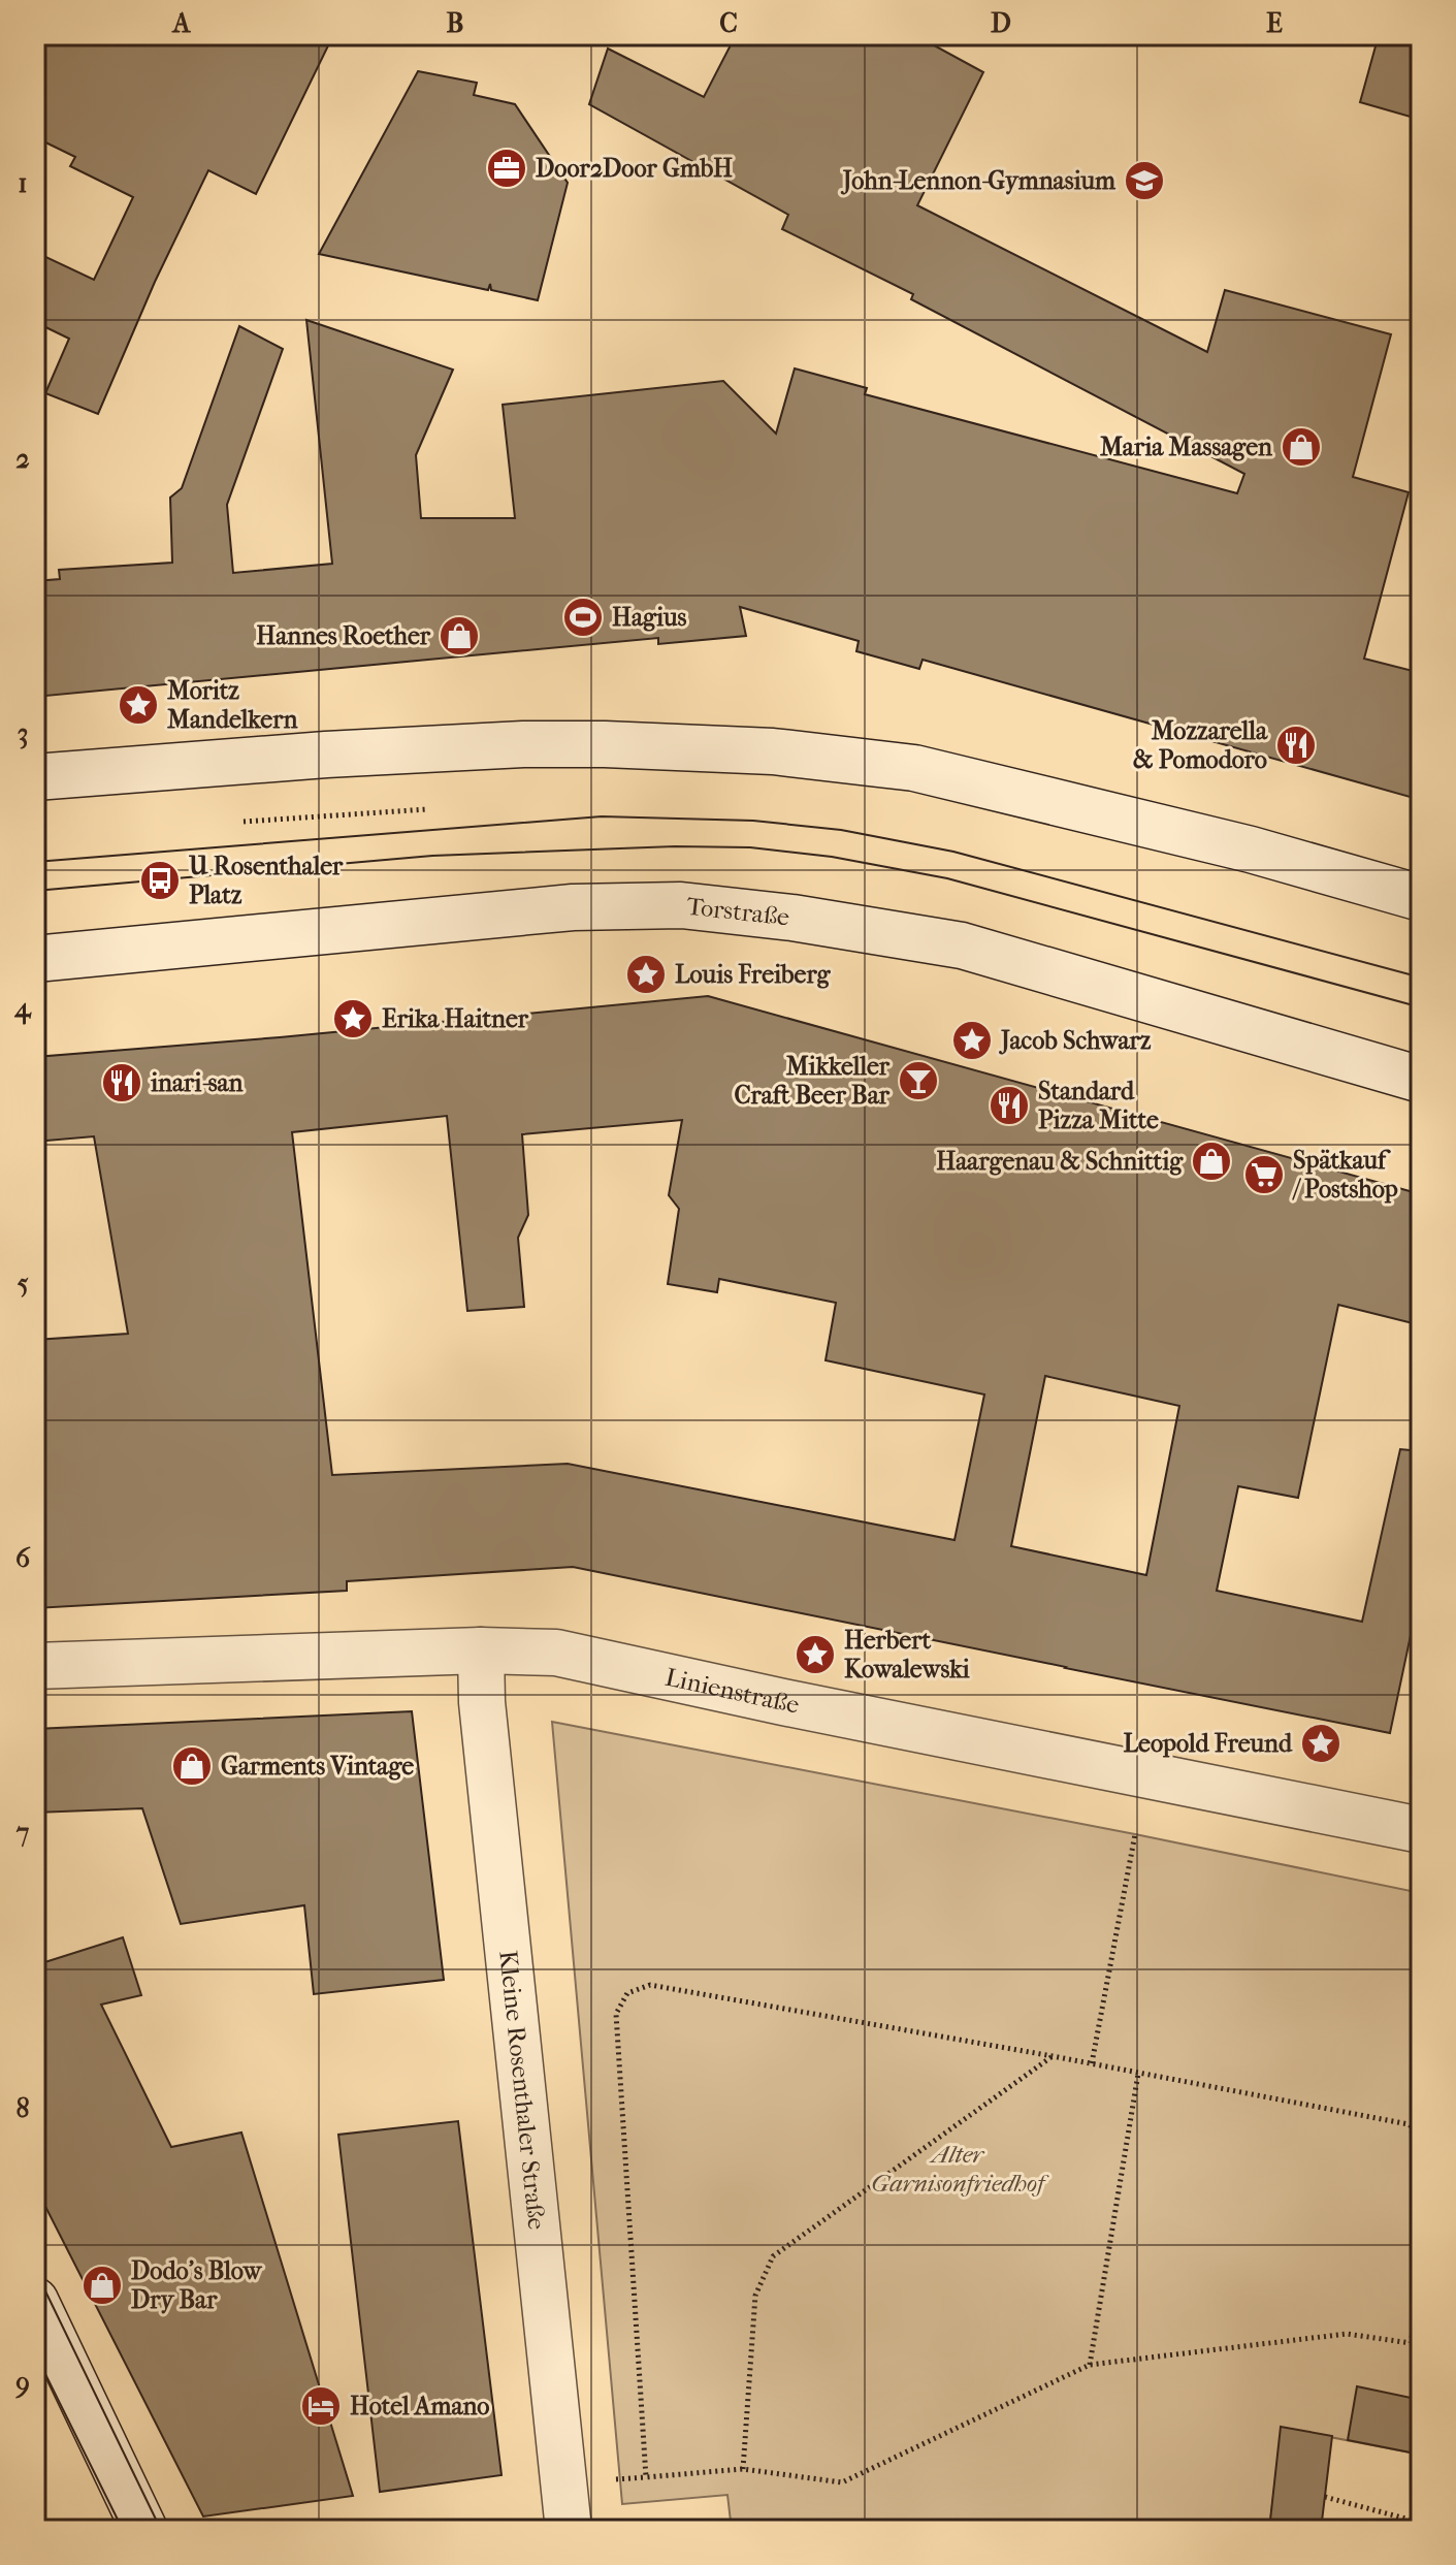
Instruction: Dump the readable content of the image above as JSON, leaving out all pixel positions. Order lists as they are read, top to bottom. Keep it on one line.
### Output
{"streets":{"main road":["Torstraße","Linienstraße","Kleine Rosenthaler Straße"]},"crossings":[["Linienstraße","Kleine Rosenthaler Straße"]],"parks":["Alter Garnisonfriedhof"],"places":{"office":["Door2Door GmbH"],"school or university":["John-Lennon-Gymnasium"],"shop":["Maria Massagen","Hannes Roether","Haargenau & Schnittig","Garments Vintage","Dodo's Blow Dry Bar"],"sports":["Hagius"],"place":["Moritz Mandelkern","Louis Freiberg","Erika Haitner","Jacob Schwarz","Herbert Kowalewski","Leopold Freund"],"restaurant":["Mozzarella & Pomodoro","inari-san","Standard Pizza Mitte"],"bus stop":["U Rosenthaler Platz"],"bar":["Mikkeller Craft Beer Bar"],"supermarket":["Spätkauf / Postshop"],"hotel":["Hotel Amano"]},"grid":{"columns":["A","B","C","D","E"],"rows":["1","2","3","4","5","6","7","8","9"]}}
